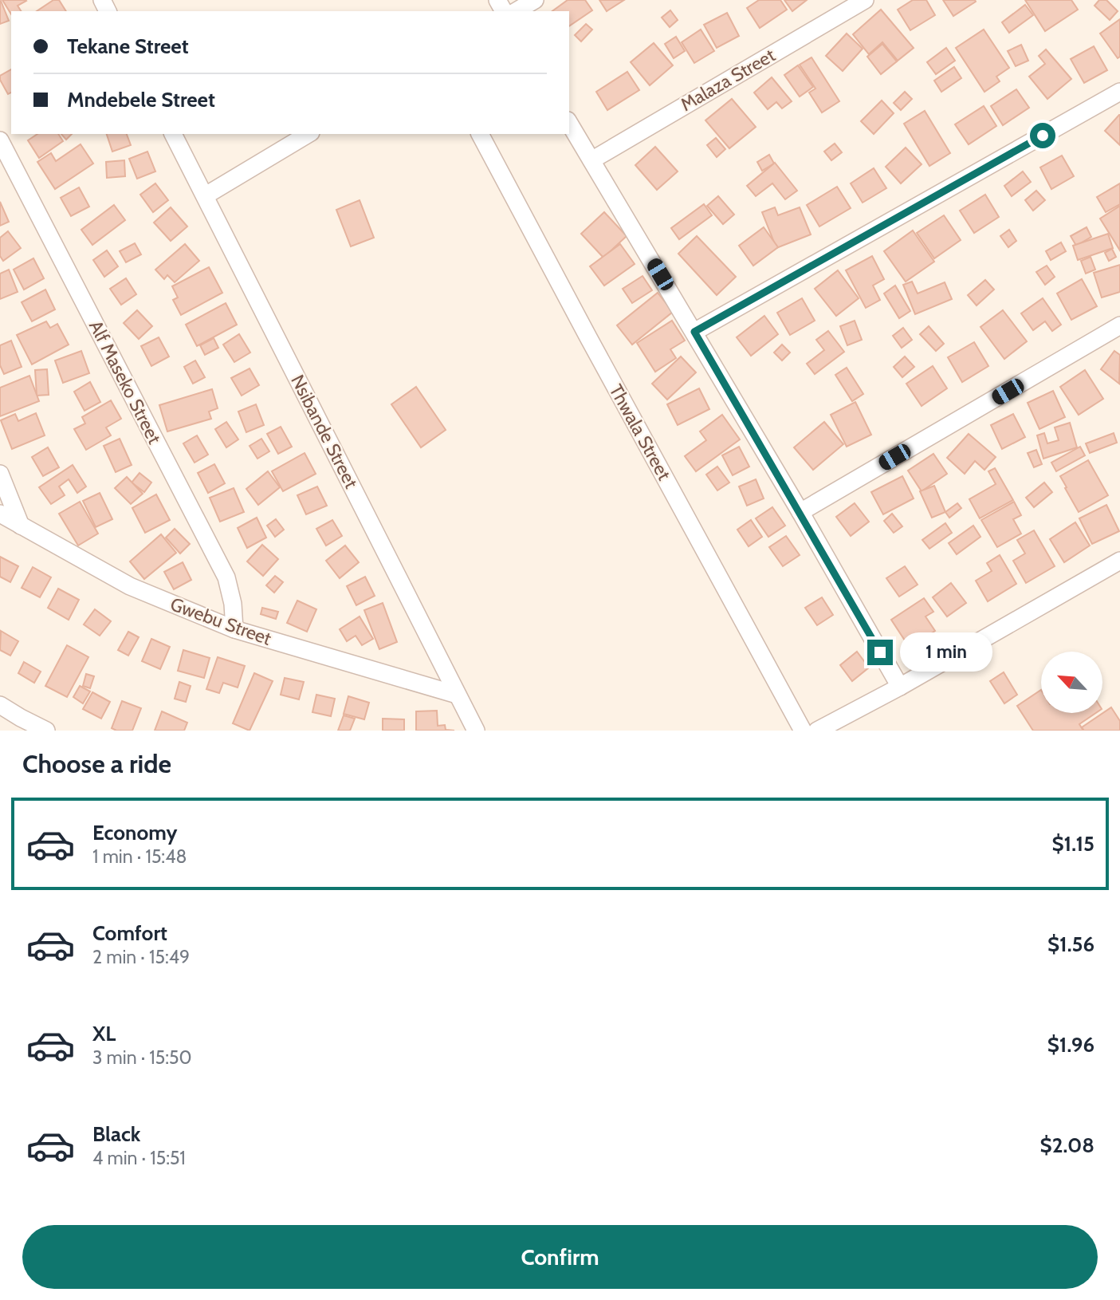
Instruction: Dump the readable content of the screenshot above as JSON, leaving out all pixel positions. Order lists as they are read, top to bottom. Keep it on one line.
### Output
{"streets":{"street":["Malaza Street","Alf Maseko Street","Nsibande Street","Thwala Street","Gwebu Street"]},"crossings":[["Alf Maseko Street","Gwebu Street"],["Nsibande Street","Gwebu Street"]],"north":"top left","page":{"banner":["Tekane Street","Mndebele Street"],"bubble":"1 min","heading":"Choose a ride","list":[{"name":"Economy","note":"1 min · 15:48","value":"$1.15"},{"name":"Comfort","note":"2 min · 15:49","value":"$1.56"},{"name":"XL","note":"3 min · 15:50","value":"$1.96"},{"name":"Black","note":"4 min · 15:51","value":"$2.08"}],"buttons":"Confirm"}}
